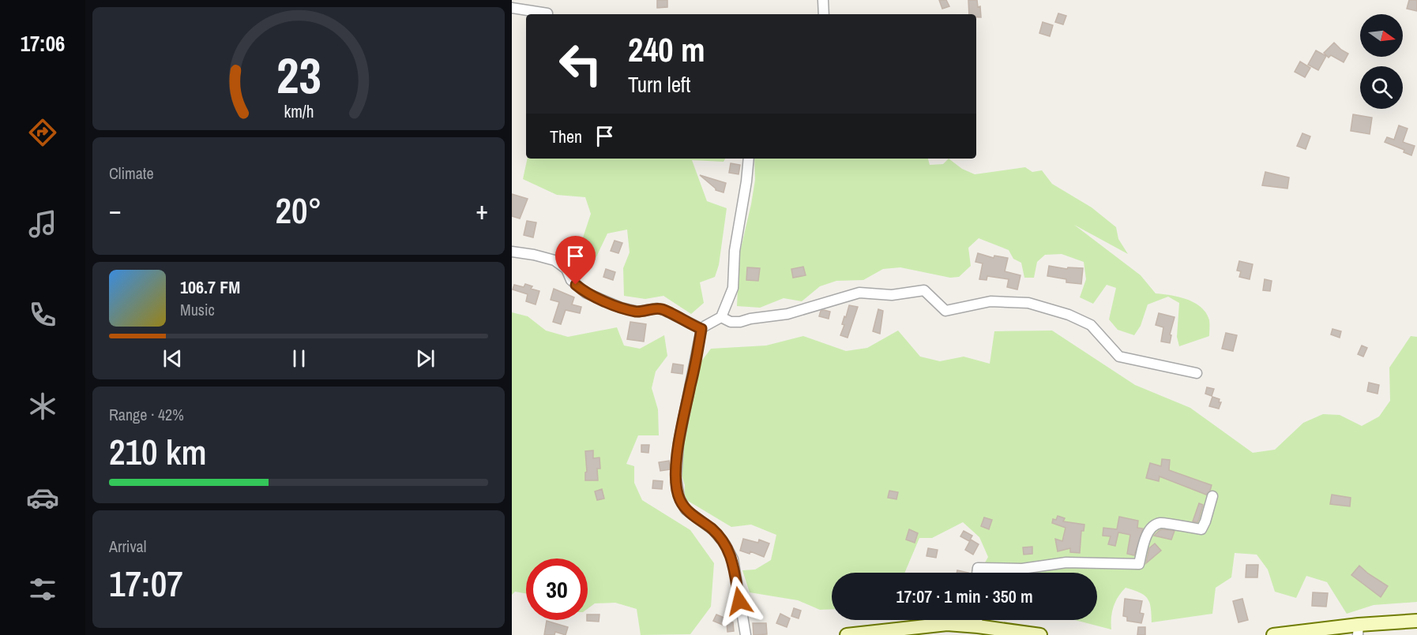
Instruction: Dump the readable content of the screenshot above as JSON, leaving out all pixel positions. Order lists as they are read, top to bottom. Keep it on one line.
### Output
{"north":"right","page":{"tabs":"17:06","turn":["240 m","Turn left"],"then":"Then","tile":["Climate",["Range · 42%","210 km"],["Arrival","17:07"]],"heat":["−","20°","+"],"song":["106.7 FM","Music"],"limit":"30","trip":"17:07 · 1 min · 350 m","gauge":["23","km/h"]}}
